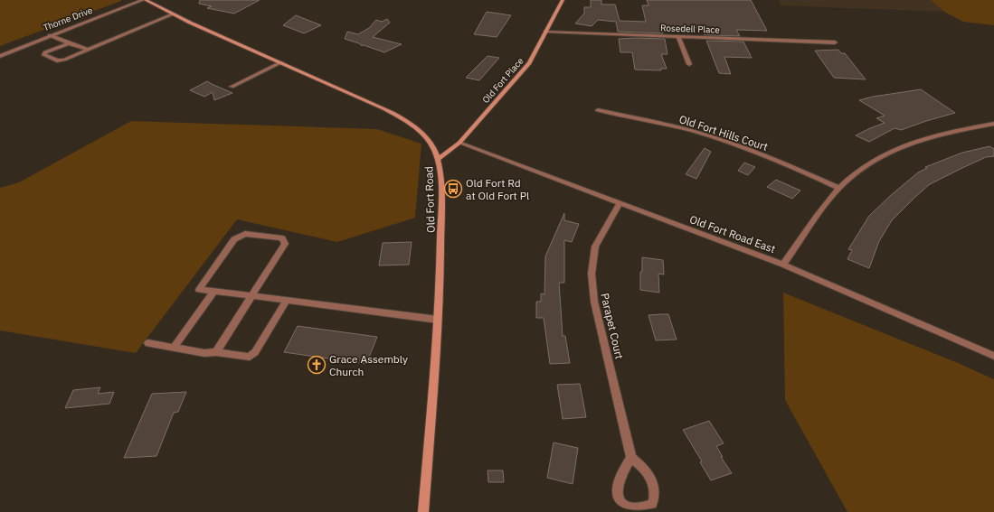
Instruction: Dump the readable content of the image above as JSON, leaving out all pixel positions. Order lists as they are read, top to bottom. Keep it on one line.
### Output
{"streets":{"main road":["Old Fort Place","Old Fort Road"],"street":["Thorne Drive","Rosedell Place","Old Fort Hills Court","Old Fort Road East","Parapet Court"]},"crossings":[["Rosedell Place","Old Fort Place"],["Old Fort Place","Old Fort Road"],["Old Fort Place","Old Fort Road East"],["Old Fort Road East","Parapet Court"]],"places":{"bus stop":["Old Fort Rd at Old Fort Pl"],"church":["Grace Assembly Church"]}}
